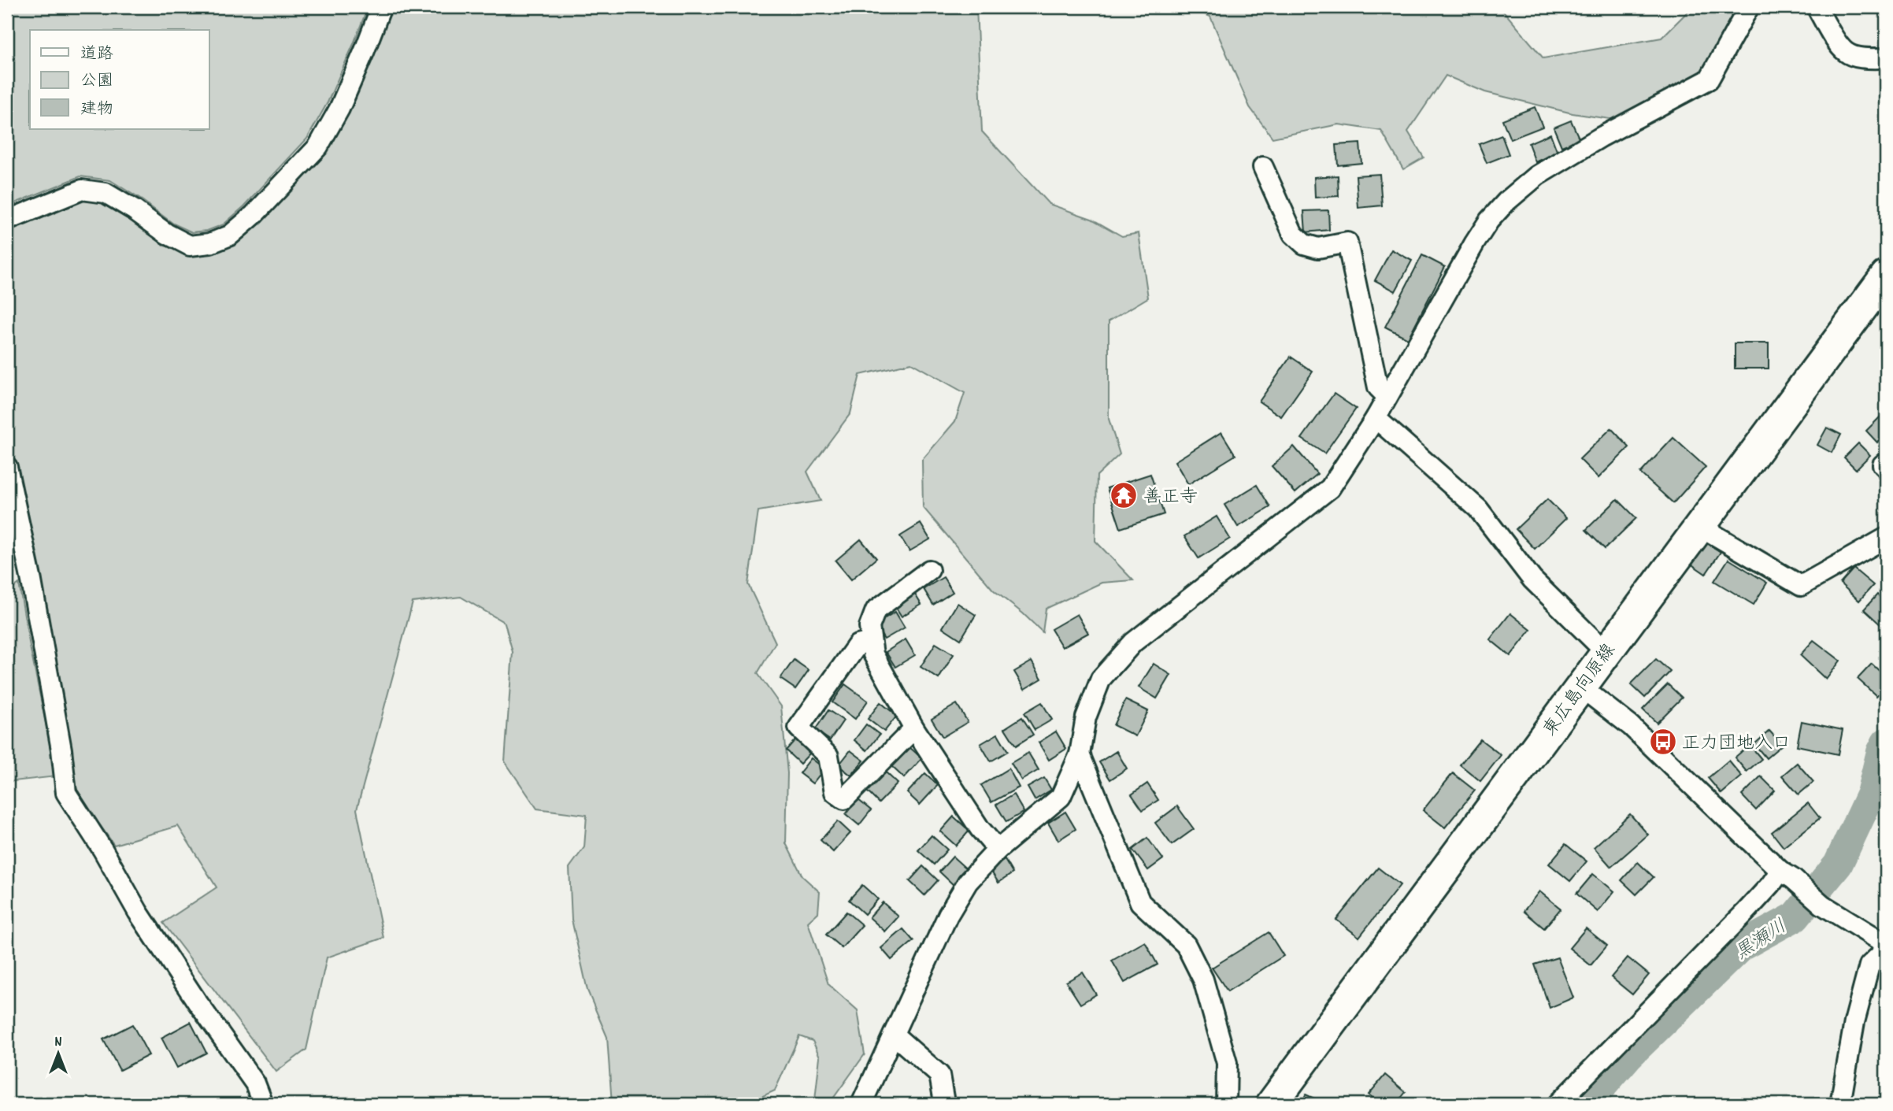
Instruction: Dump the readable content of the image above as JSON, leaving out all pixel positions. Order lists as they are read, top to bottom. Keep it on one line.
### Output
{"streets":{"main road":["東広島向原線"]},"water":["黒瀬川"],"places":{"temple":["善正寺"],"bus stop":["正力団地入口"]},"legend":["道路","公園","建物"],"north":"top"}
